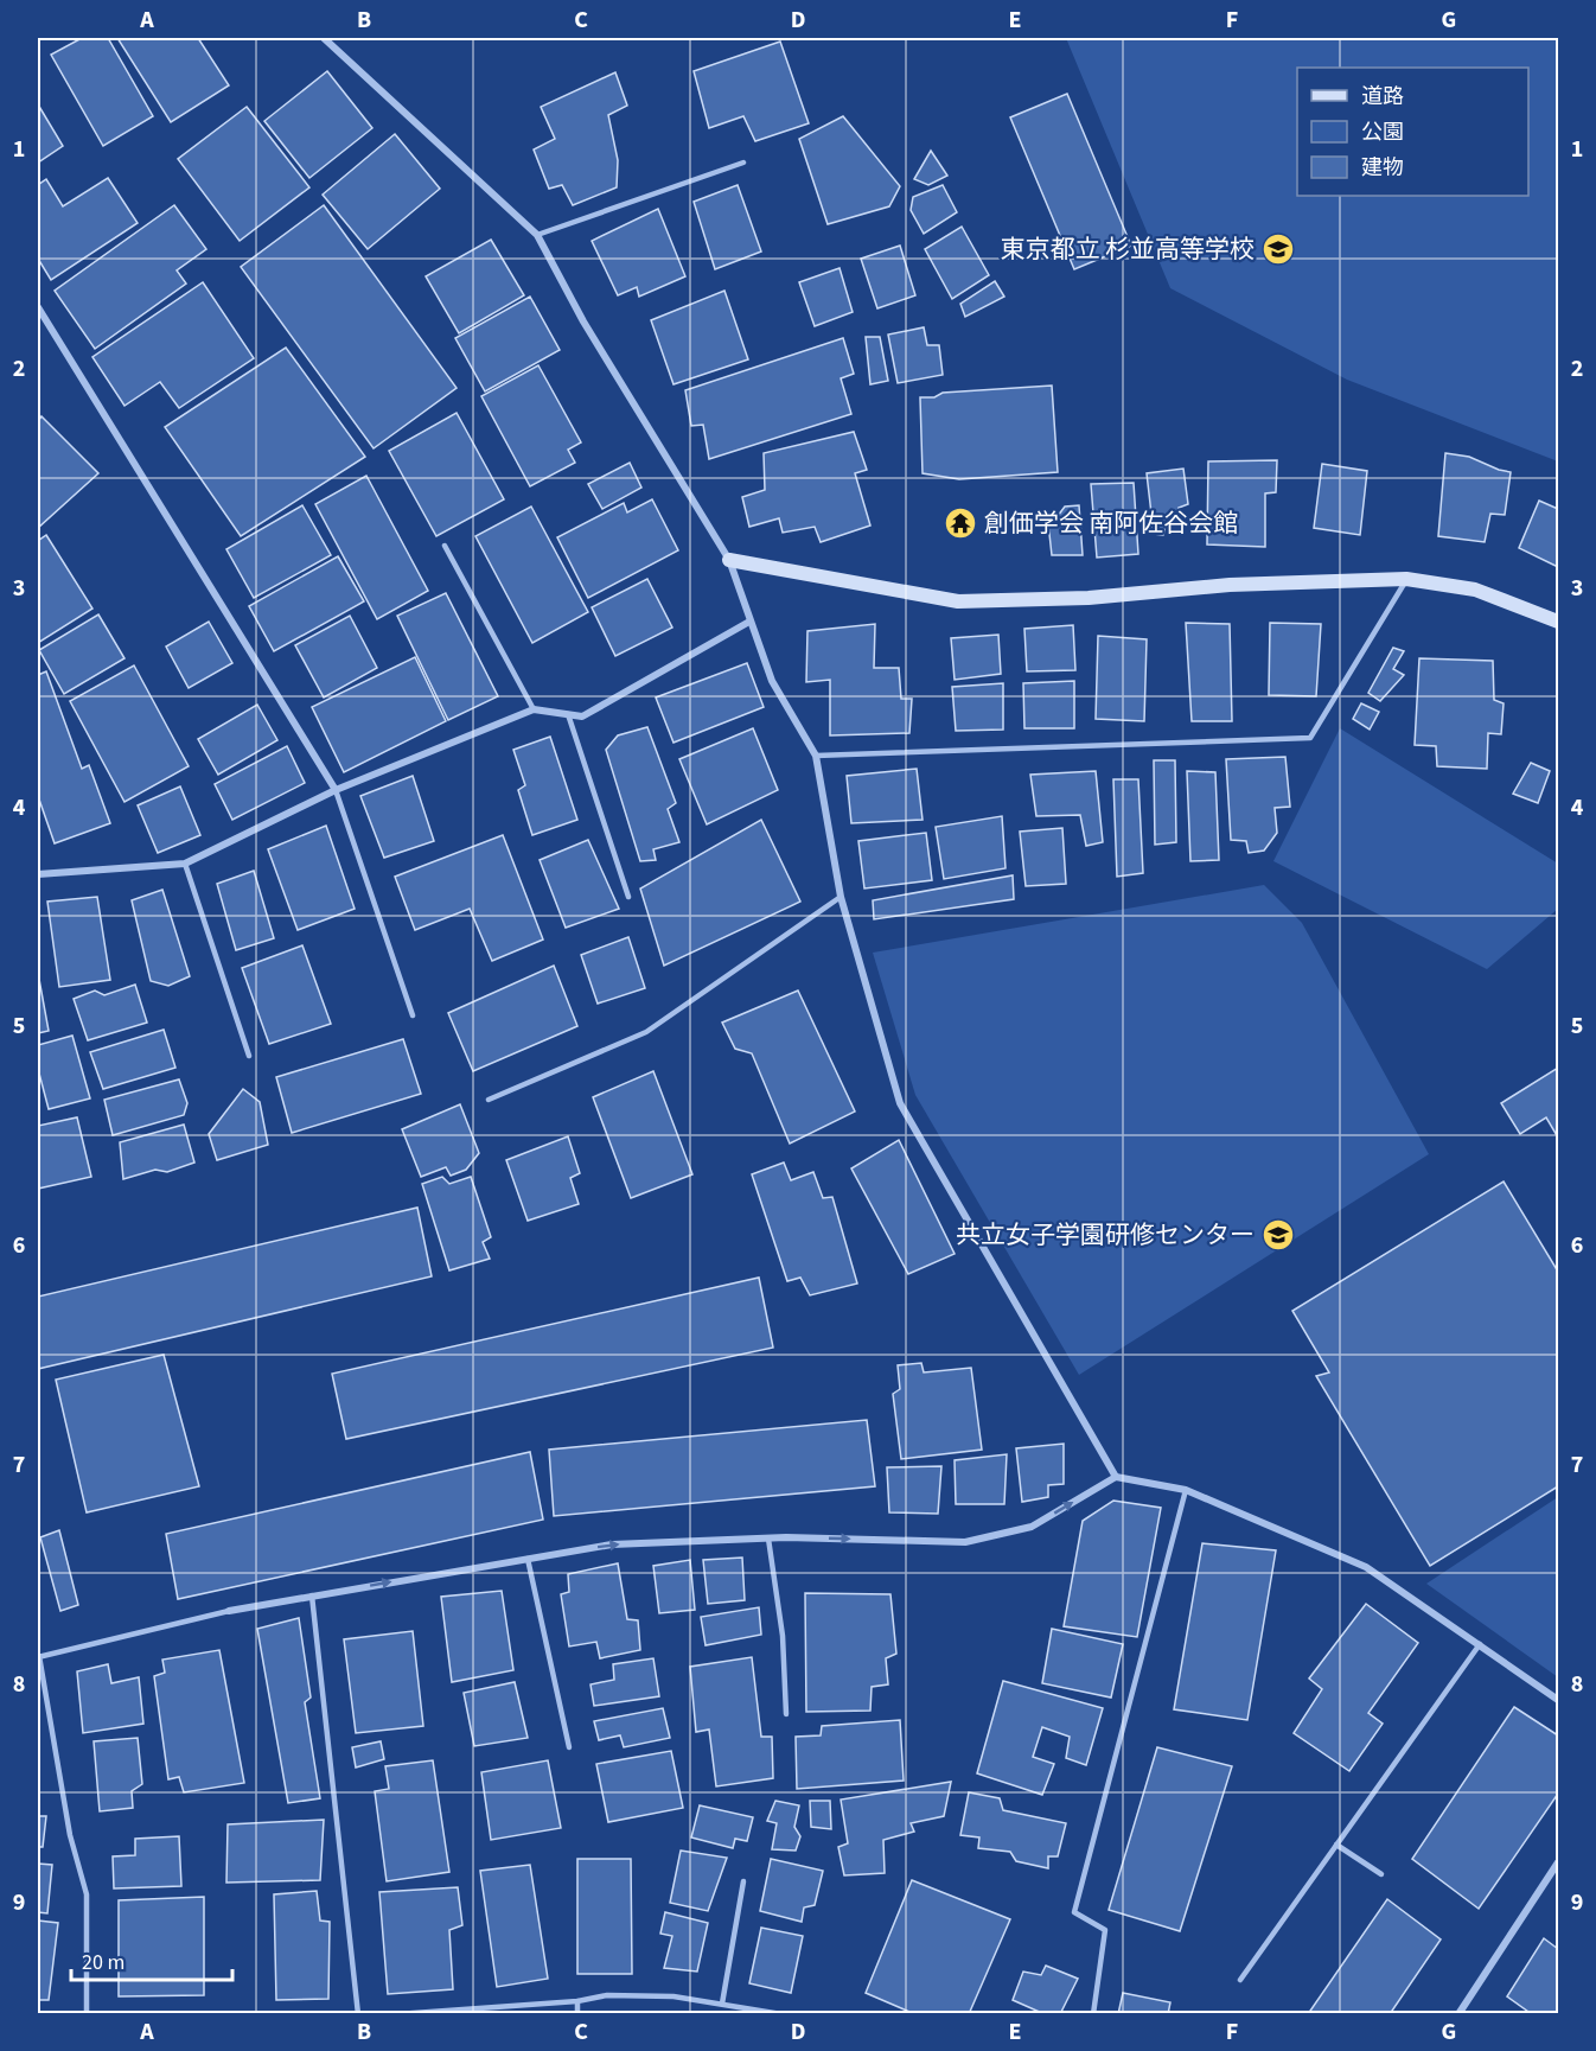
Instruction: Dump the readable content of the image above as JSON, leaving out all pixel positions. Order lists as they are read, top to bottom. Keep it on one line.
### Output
{"places":{"school or university":["東京都立 杉並高等学校","共立女子学園研修センター"],"temple":["創価学会 南阿佐谷会館"]},"legend":["道路","公園","建物"],"scale_bar":"20 m","grid":{"columns":["A","B","C","D","E","F","G"],"rows":["1","2","3","4","5","6","7","8","9"]}}
